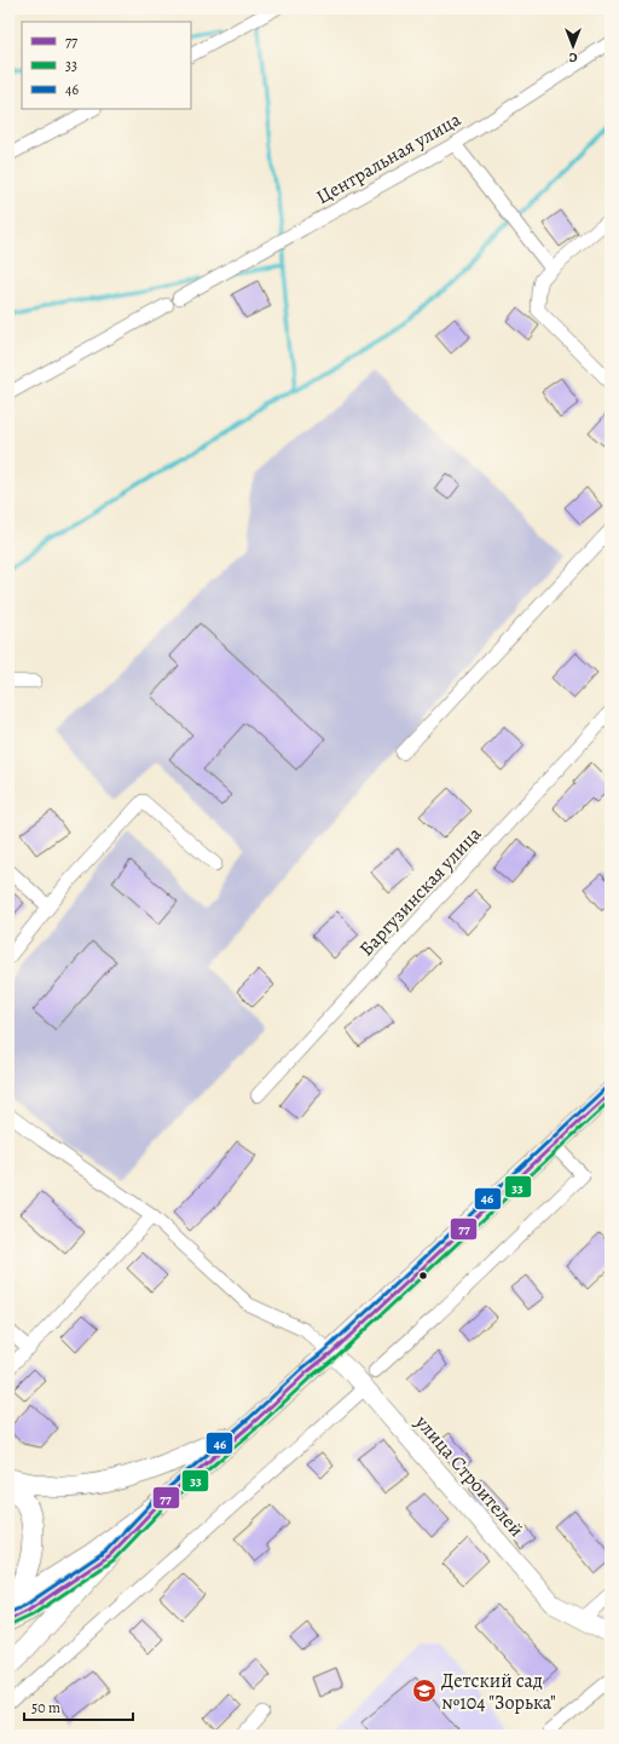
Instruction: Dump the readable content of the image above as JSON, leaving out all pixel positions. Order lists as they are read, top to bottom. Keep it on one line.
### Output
{"streets":{"street":["Центральная улица","Баргузинская улица","улица Строителей"]},"places":{"school or university":["Детский сад №104 \"Зорька\""]},"lines":["transit line 46","transit line 77","transit line 33"],"legend":["77","33","46"],"scale_bar":"50 m","north":"bottom"}
